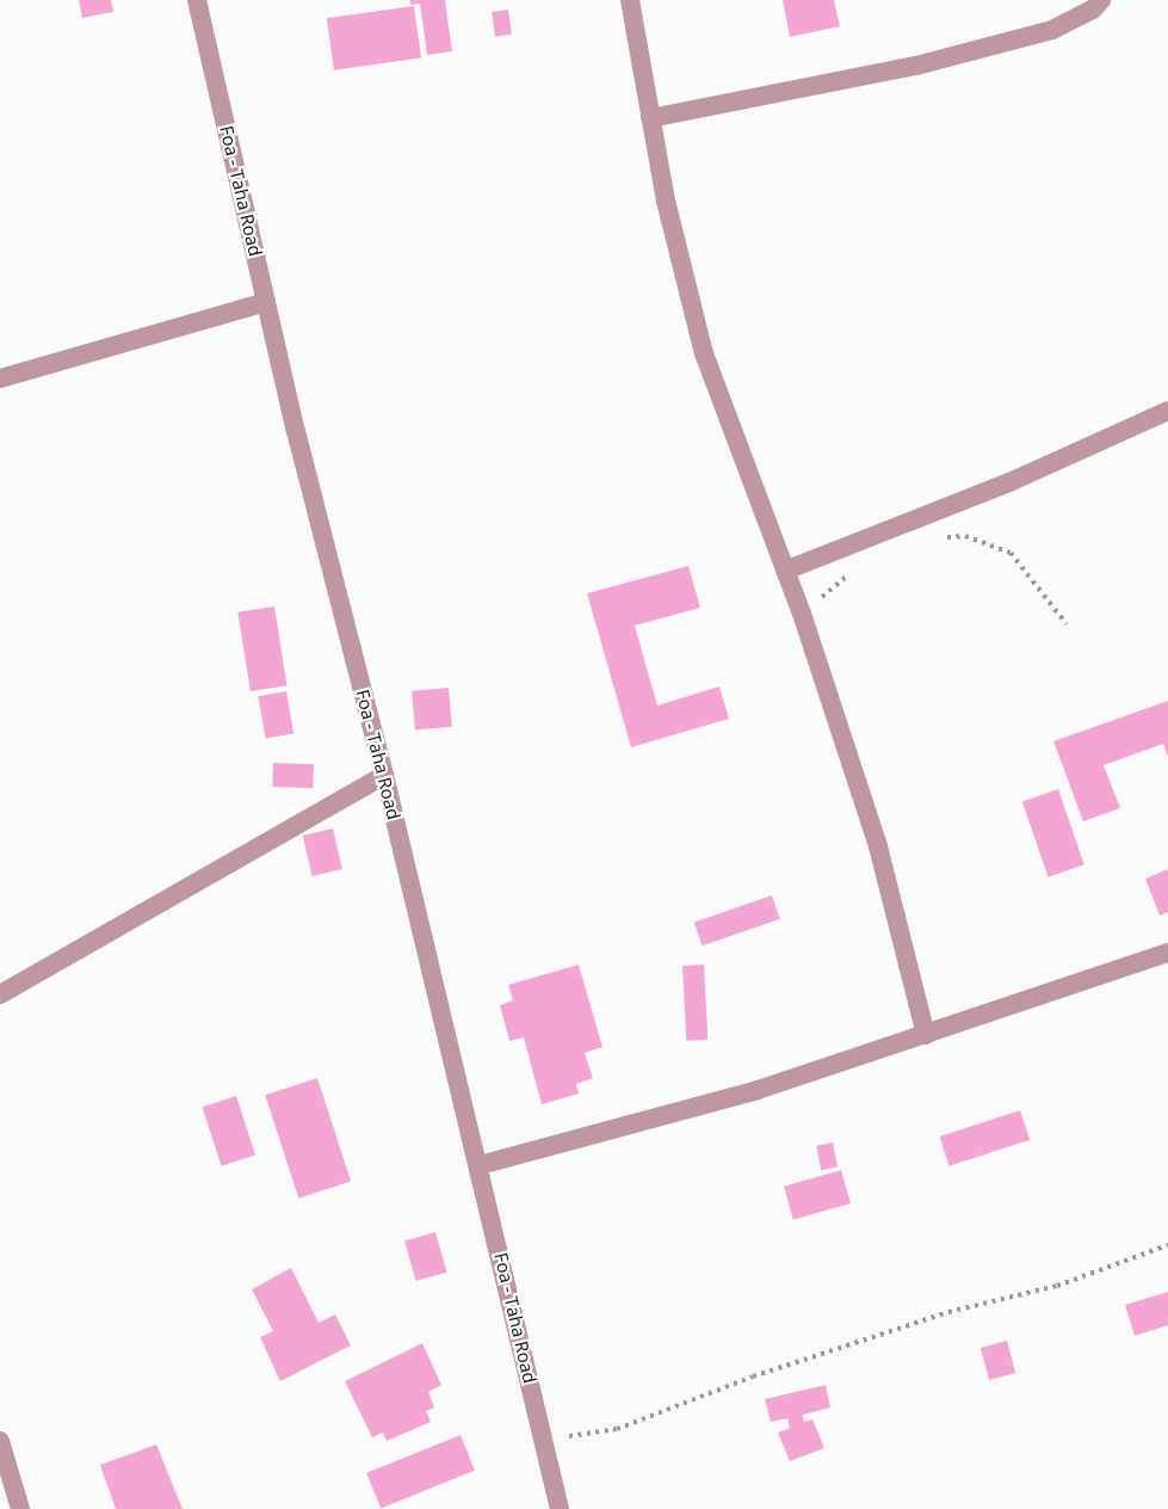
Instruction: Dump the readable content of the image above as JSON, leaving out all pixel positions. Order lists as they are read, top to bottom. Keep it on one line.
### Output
{"streets":{"street":["Foa - Taha Road"]}}
